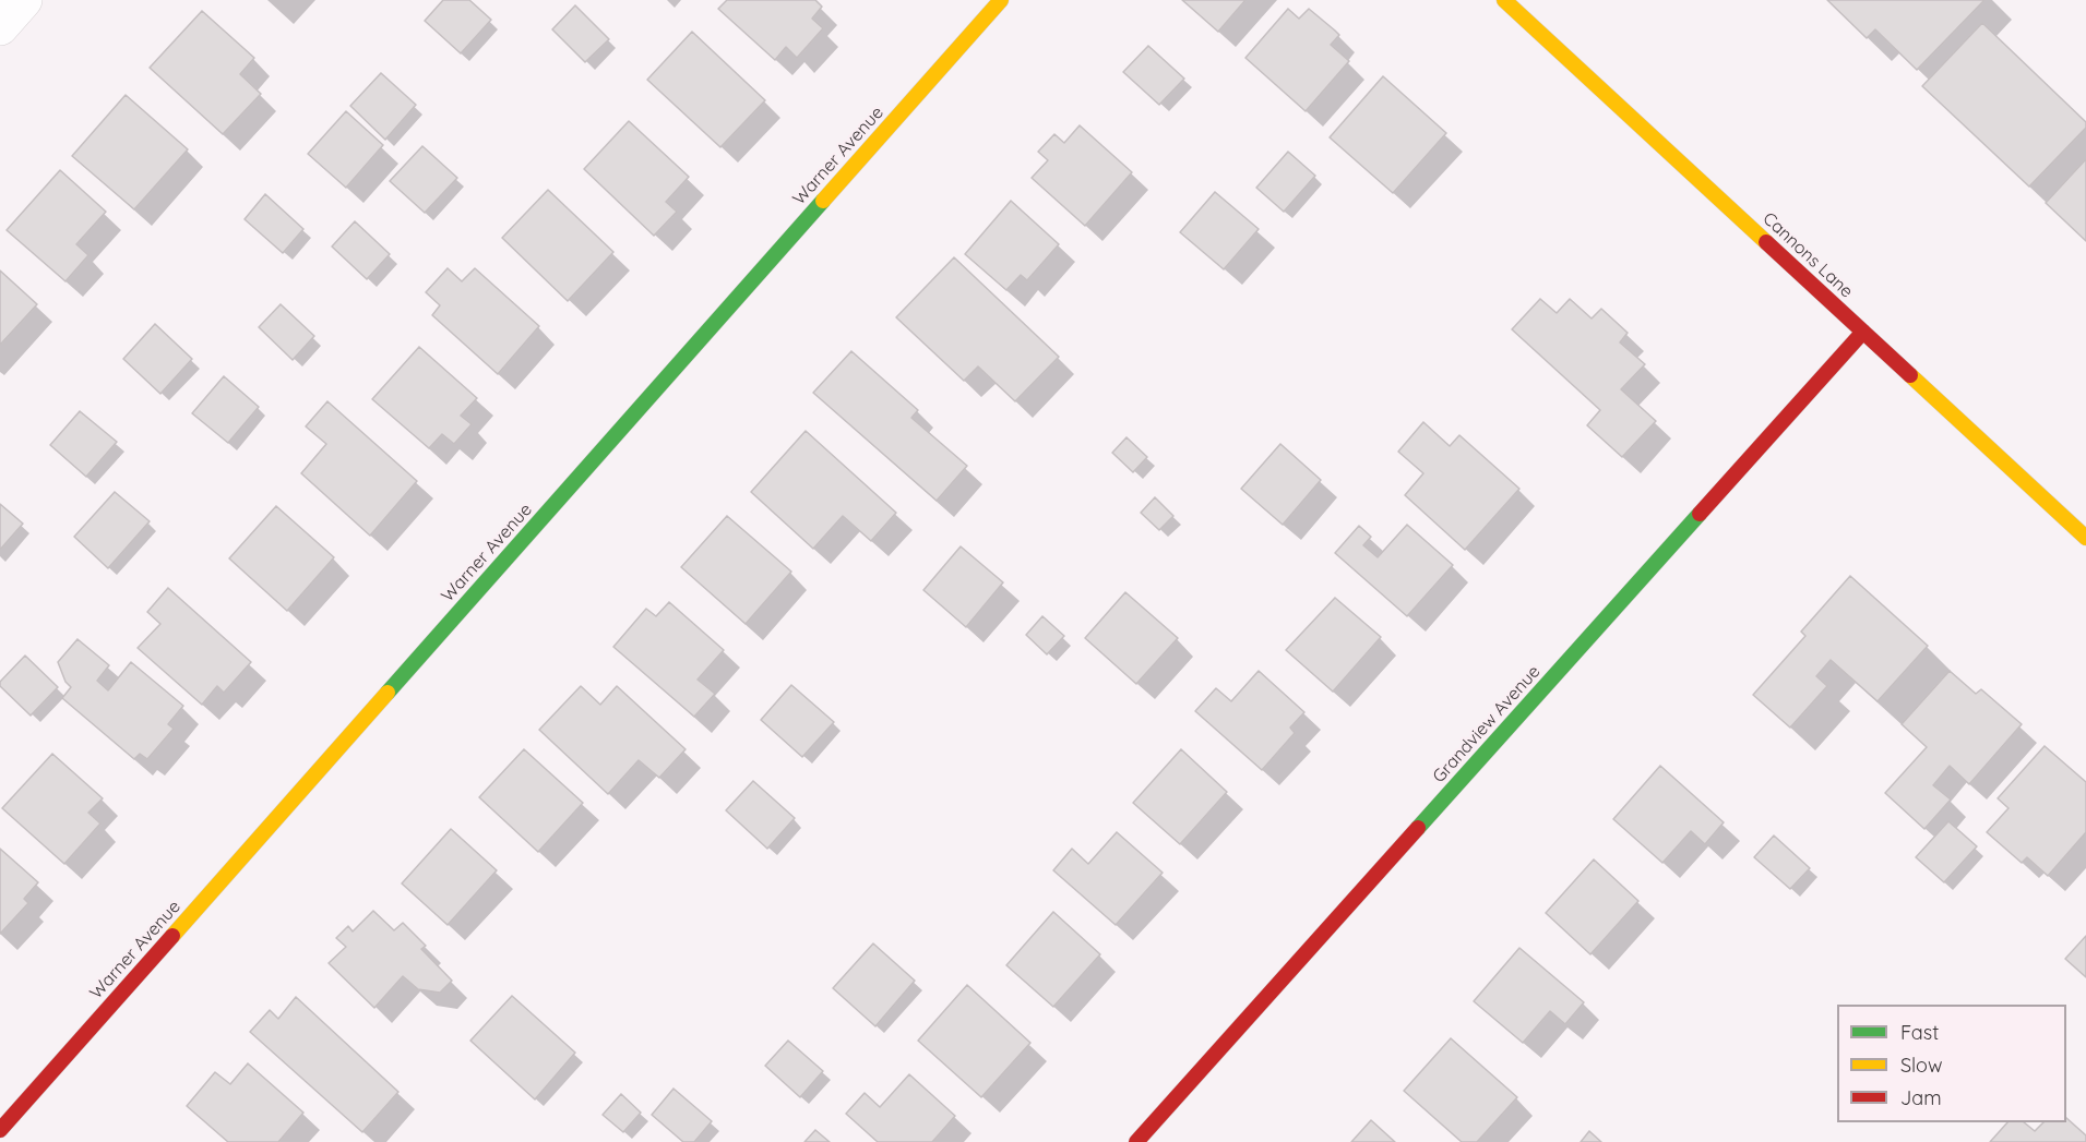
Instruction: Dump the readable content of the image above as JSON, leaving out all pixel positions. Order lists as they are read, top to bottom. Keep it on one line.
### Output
{"streets":{"street":["Warner Avenue","Cannons Lane","Grandview Avenue"]},"crossings":[["Cannons Lane","Grandview Avenue"]],"legend":["Fast","Slow","Jam"]}
